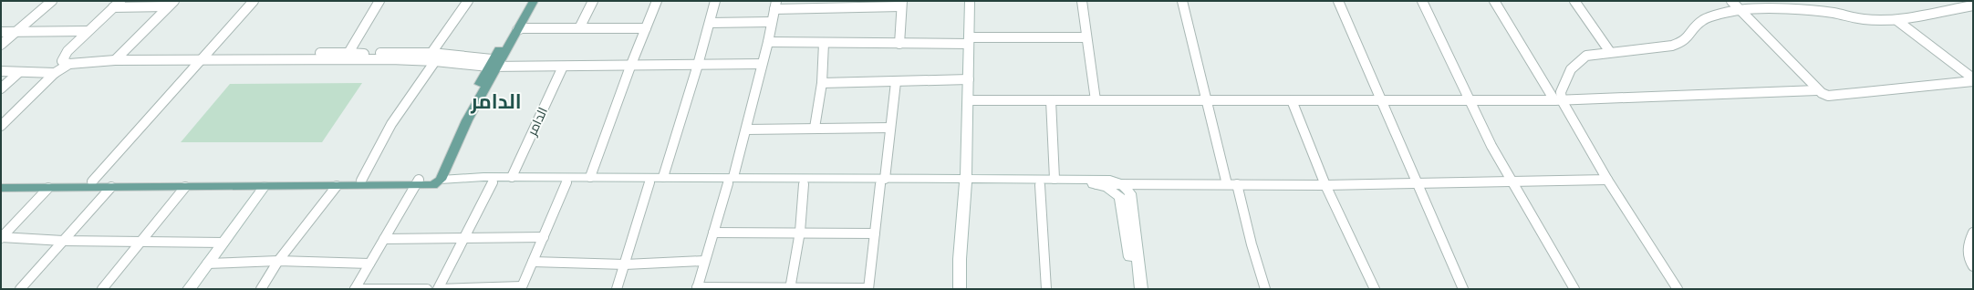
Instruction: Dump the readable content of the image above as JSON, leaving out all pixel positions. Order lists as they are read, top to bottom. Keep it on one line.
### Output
{"streets":{"street":["الدامر"]},"districts":["الدامر"]}
